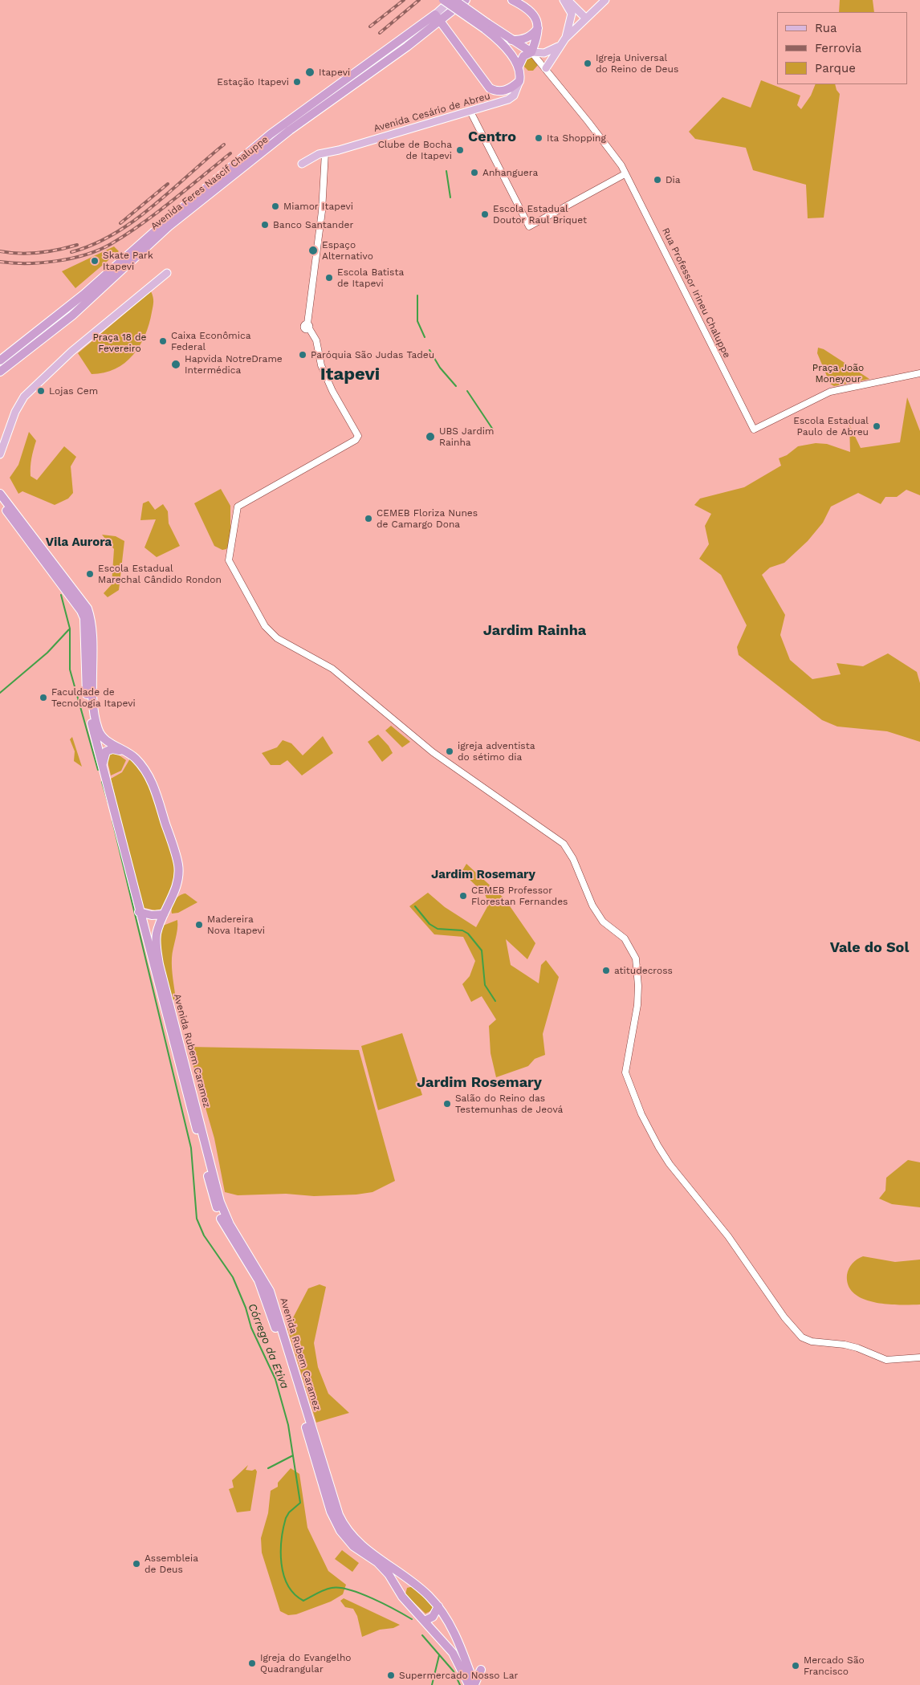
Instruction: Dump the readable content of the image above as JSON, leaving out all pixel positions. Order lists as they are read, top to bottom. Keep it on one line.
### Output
{"streets":{"highway":["Avenida Feres Nascif Chaluppe","Avenida Rubem Caramez"],"main road":["Avenida Cesário de Abreu"],"street":["Rua Professor Irineu Chaluppe"]},"districts":["Centro","Itapevi","Vila Aurora","Jardim Rainha","Jardim Rosemary","Vale do Sol","Jardim Rosemary"],"water":["Córrego da Etiva"],"parks":["Praça 18 de Fevereiro","Praça João Moneyour"],"places":["Igreja Universal do Reino de Deus","Itapevi","Estação Itapevi","Ita Shopping","Clube de Bocha de Itapevi","Anhanguera","Dia","Miamor Itapevi","Escola Estadual Doutor Raul Briquet","Banco Santander","Espaço Alternativo","Skate Park Itapevi","Escola Batista de Itapevi","Caixa Econômica Federal","Paróquia São Judas Tadeu","Hapvida NotreDrame Intermédica","Lojas Cem","Escola Estadual Paulo de Abreu","UBS Jardim Rainha","CEMEB Floriza Nunes de Camargo Dona","Escola Estadual Marechal Cândido Rondon","Faculdade de Tecnologia Itapevi","igreja adventista do sétimo dia","CEMEB Professor Florestan Fernandes","Madereira Nova Itapevi","atitudecross","Salão do Reino das Testemunhas de Jeová","Assembleia de Deus","Igreja do Evangelho Quadrangular","Mercado São Francisco","Supermercado Nosso Lar"],"legend":["Rua","Ferrovia","Parque"]}
